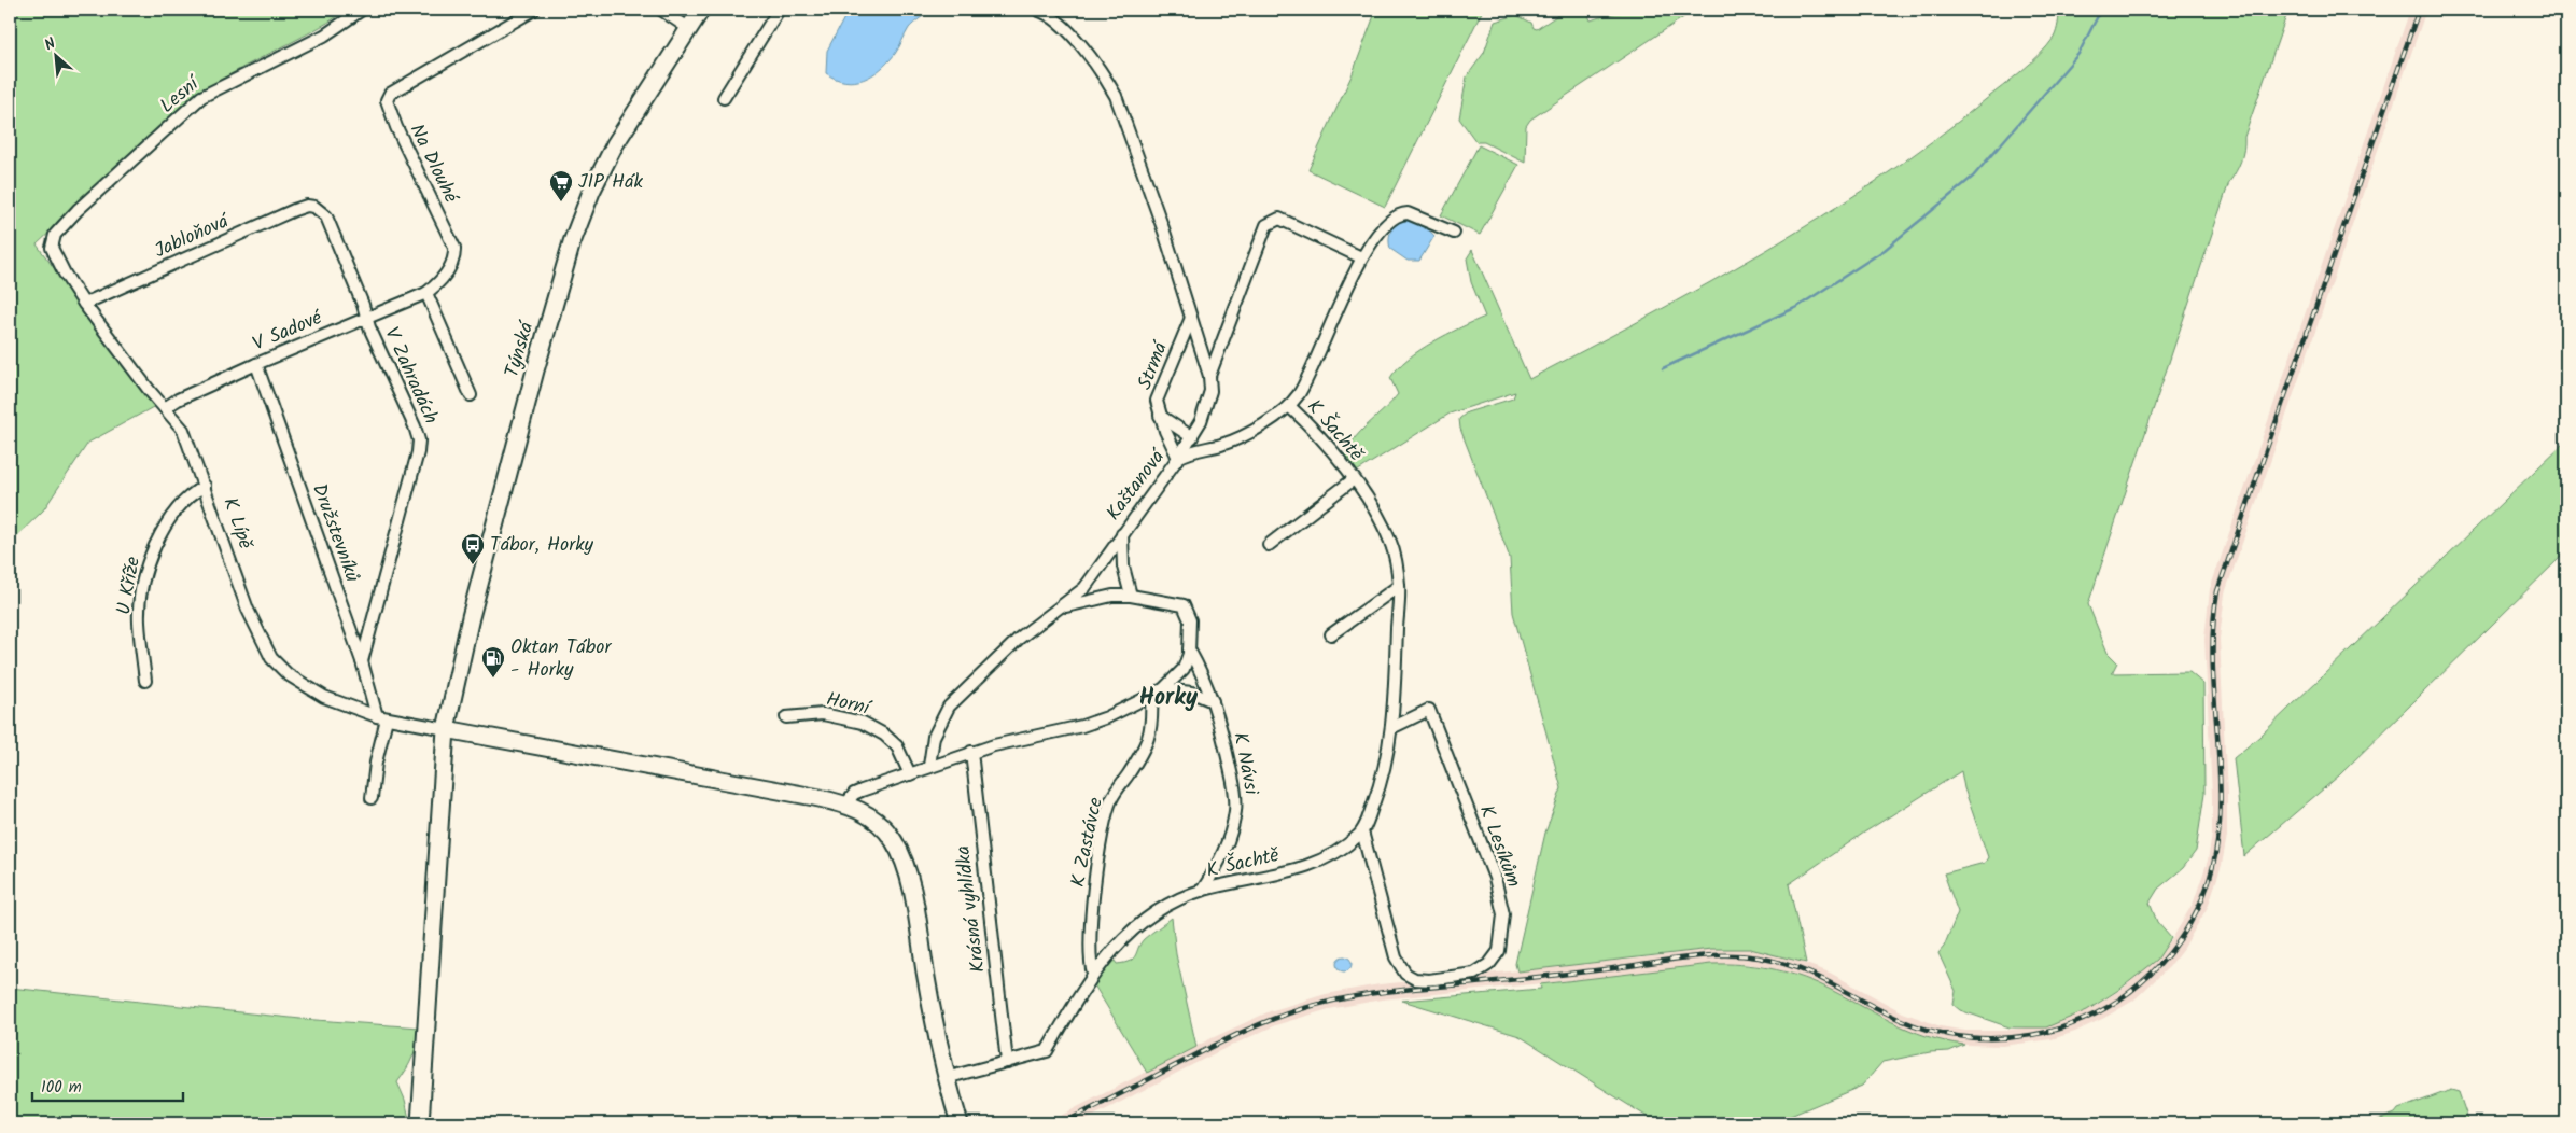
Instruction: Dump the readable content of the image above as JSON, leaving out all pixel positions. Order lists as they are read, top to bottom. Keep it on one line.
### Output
{"streets":{"main road":["Týnská"],"street":["Lesní","Na Dlouhé","Jabloňová","V Sadové","Strmá","V Zahradách","K Šachtě","Kaštanová","K Lípě","Družstevníků","U Kříže","Horní","K Návsi","K Zastávce","K Lesíkům","Krásná vyhlídka"]},"crossings":[["Lesní","K Lípě"],["Na Dlouhé","V Sadové"],["Jabloňová","V Zahradách"],["Jabloňová","K Lípě"],["V Sadové","V Zahradách"],["V Sadové","K Lípě"],["V Sadové","Družstevníků"],["Týnská","K Lípě"],["Strmá","Kaštanová"],["V Zahradách","Družstevníků"],["K Šachtě","Kaštanová"],["K Šachtě","K Návsi"],["K Šachtě","K Zastávce"],["K Šachtě","K Lesíkům"],["K Šachtě","Krásná vyhlídka"],["K Lípě","Družstevníků"],["K Lípě","U Kříže"]],"districts":["Horky"],"places":{"supermarket":["JIP Hák"],"bus stop":["Tábor, Horky"],"fuel station":["Oktan Tábor - Horky"]},"scale_bar":"100 m","north":"top left"}
